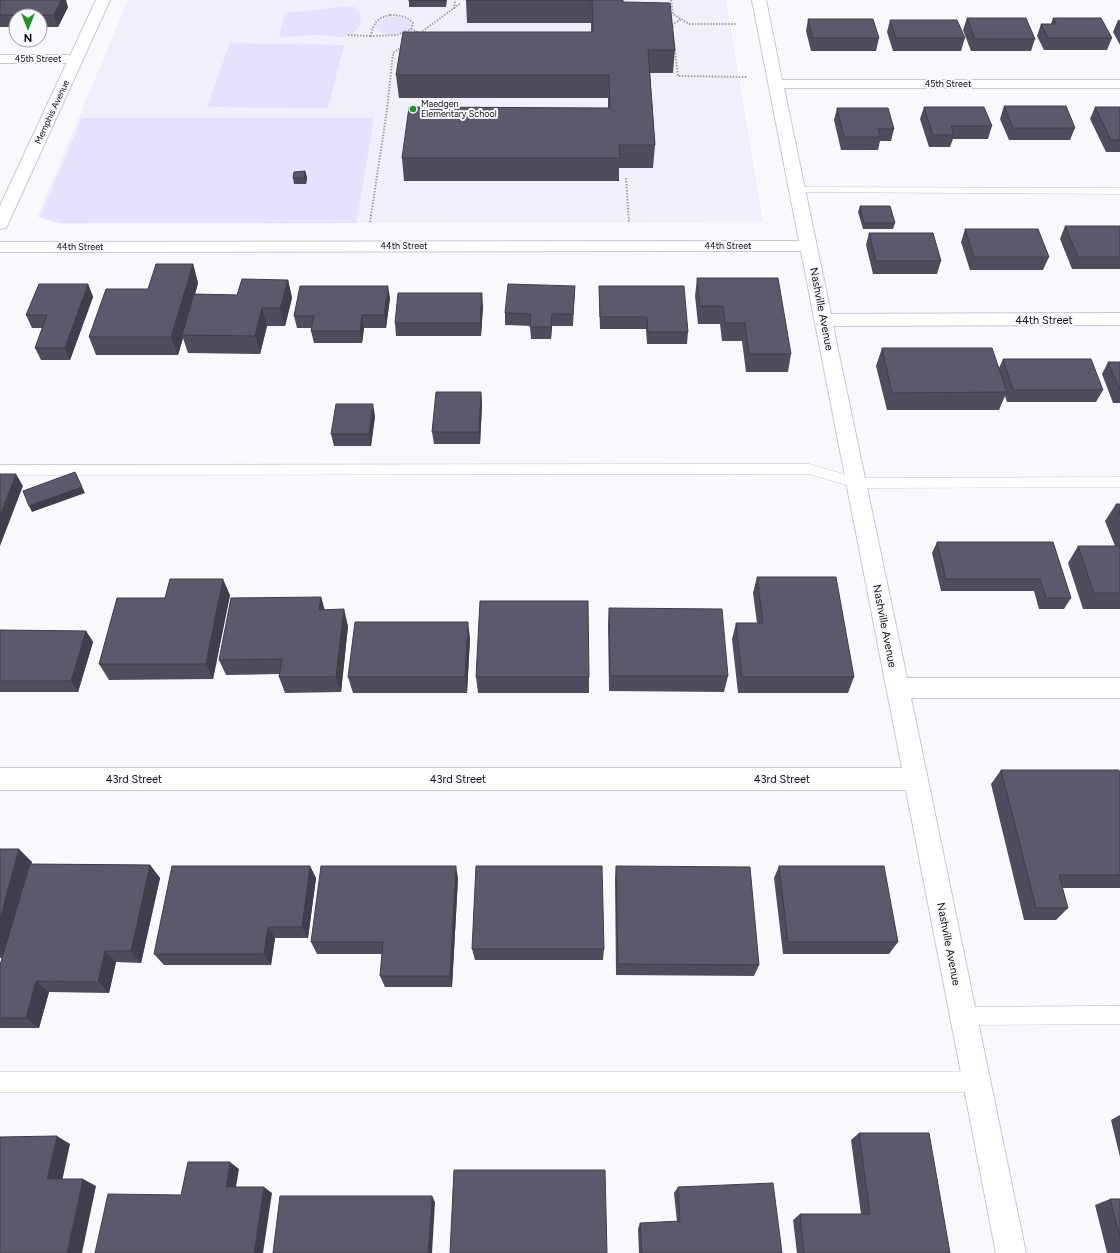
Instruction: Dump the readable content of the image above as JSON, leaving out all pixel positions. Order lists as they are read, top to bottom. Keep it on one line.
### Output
{"streets":{"street":["45th Street","Memphis Avenue","44th Street","Nashville Avenue","43rd Street"]},"crossings":[["45th Street","Memphis Avenue"],["45th Street","Nashville Avenue"],["44th Street","Nashville Avenue"],["Nashville Avenue","43rd Street"]],"places":["Maedgen Elementary School"],"north":"bottom"}
